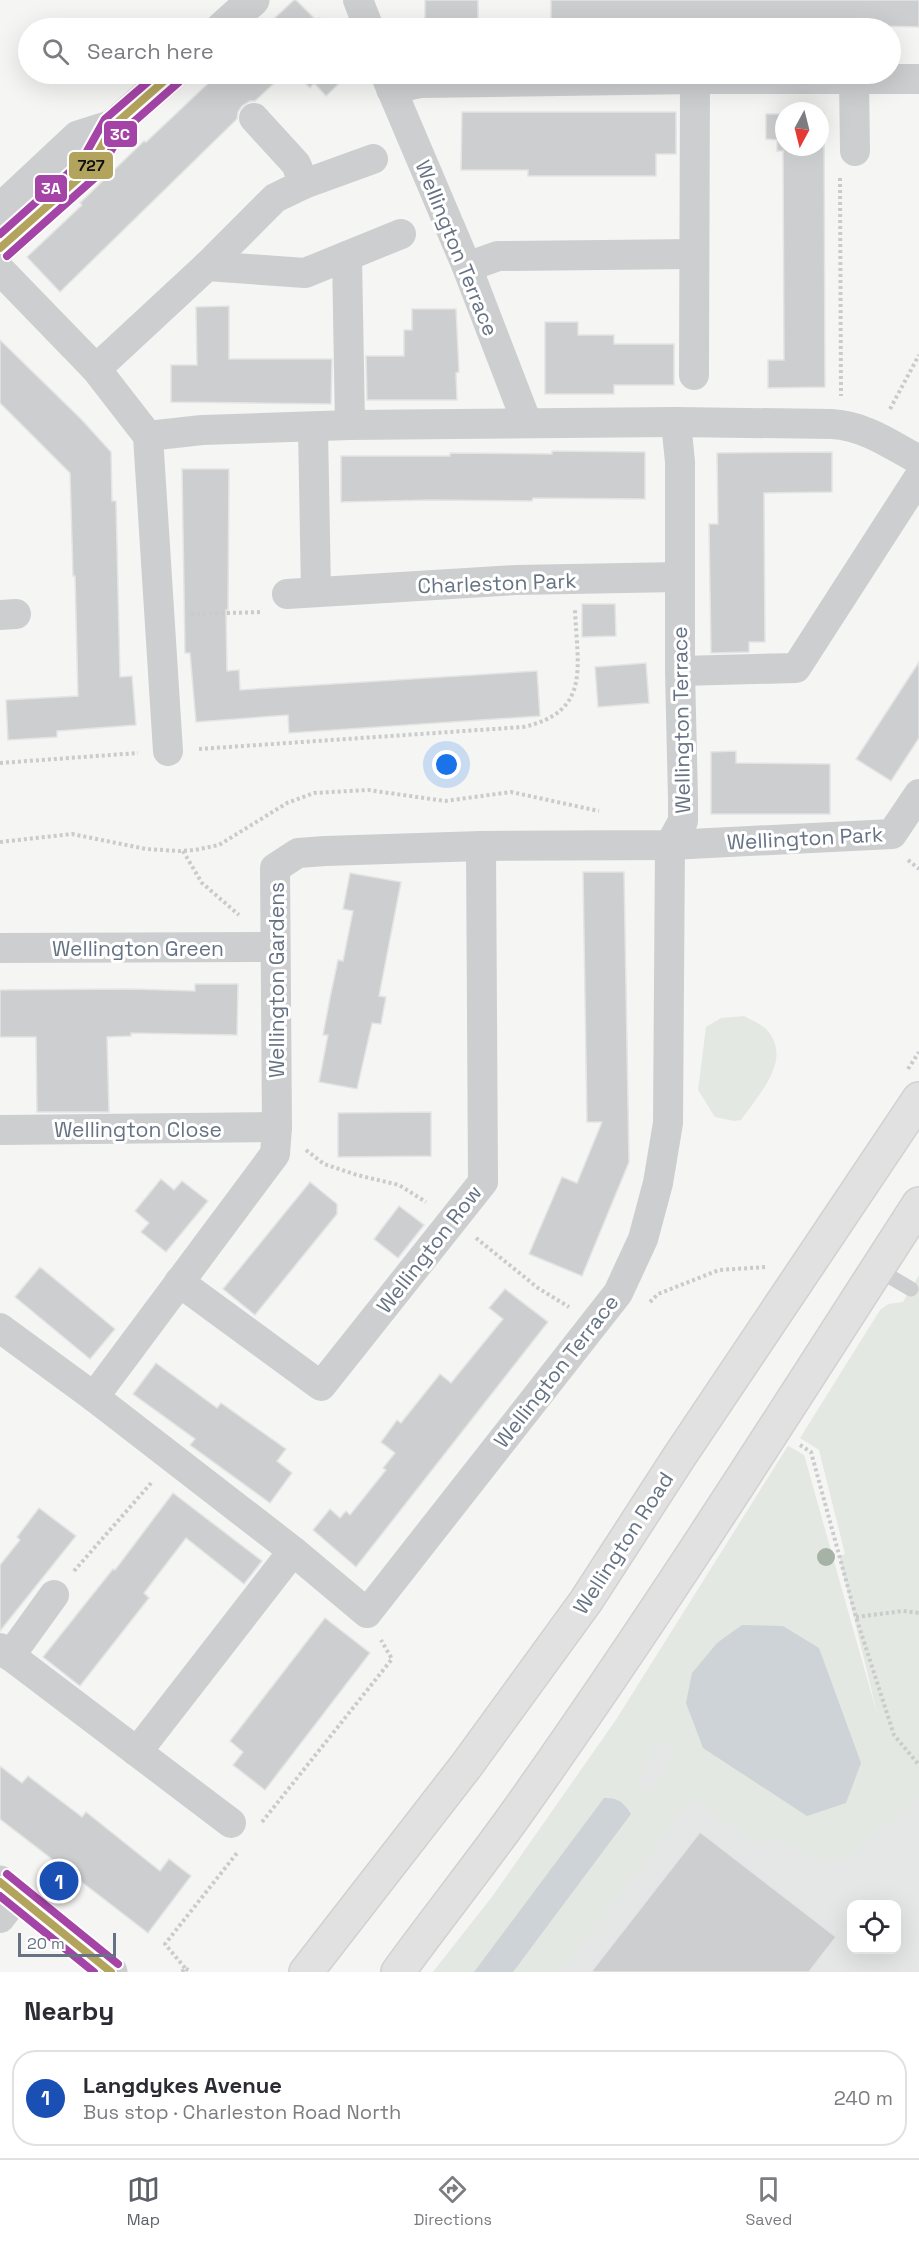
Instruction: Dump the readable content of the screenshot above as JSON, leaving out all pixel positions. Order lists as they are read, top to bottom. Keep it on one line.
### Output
{"streets":{"main road":["Wellington Road"],"street":["Wellington Terrace","Charleston Park","Wellington Park","Wellington Green","Wellington Gardens","Wellington Close","Wellington Row"]},"crossings":[["Wellington Terrace","Charleston Park"],["Wellington Terrace","Wellington Park"],["Wellington Terrace","Wellington Gardens"],["Wellington Park","Wellington Gardens"],["Wellington Green","Wellington Gardens"],["Wellington Gardens","Wellington Close"],["Wellington Gardens","Wellington Row"]],"lines":["transit line 727","transit line 3C","transit line 3A"],"scale_bar":"20 m","north":"bottom","page":{"search":"Search here","pins":"1","scale":"20 m","heading":"Nearby","list":[{"mark":"1","name":"Langdykes Avenue","note":"Bus stop · Charleston Road North","value":"240 m"}],"nav":["Map","Directions","Saved"]}}
